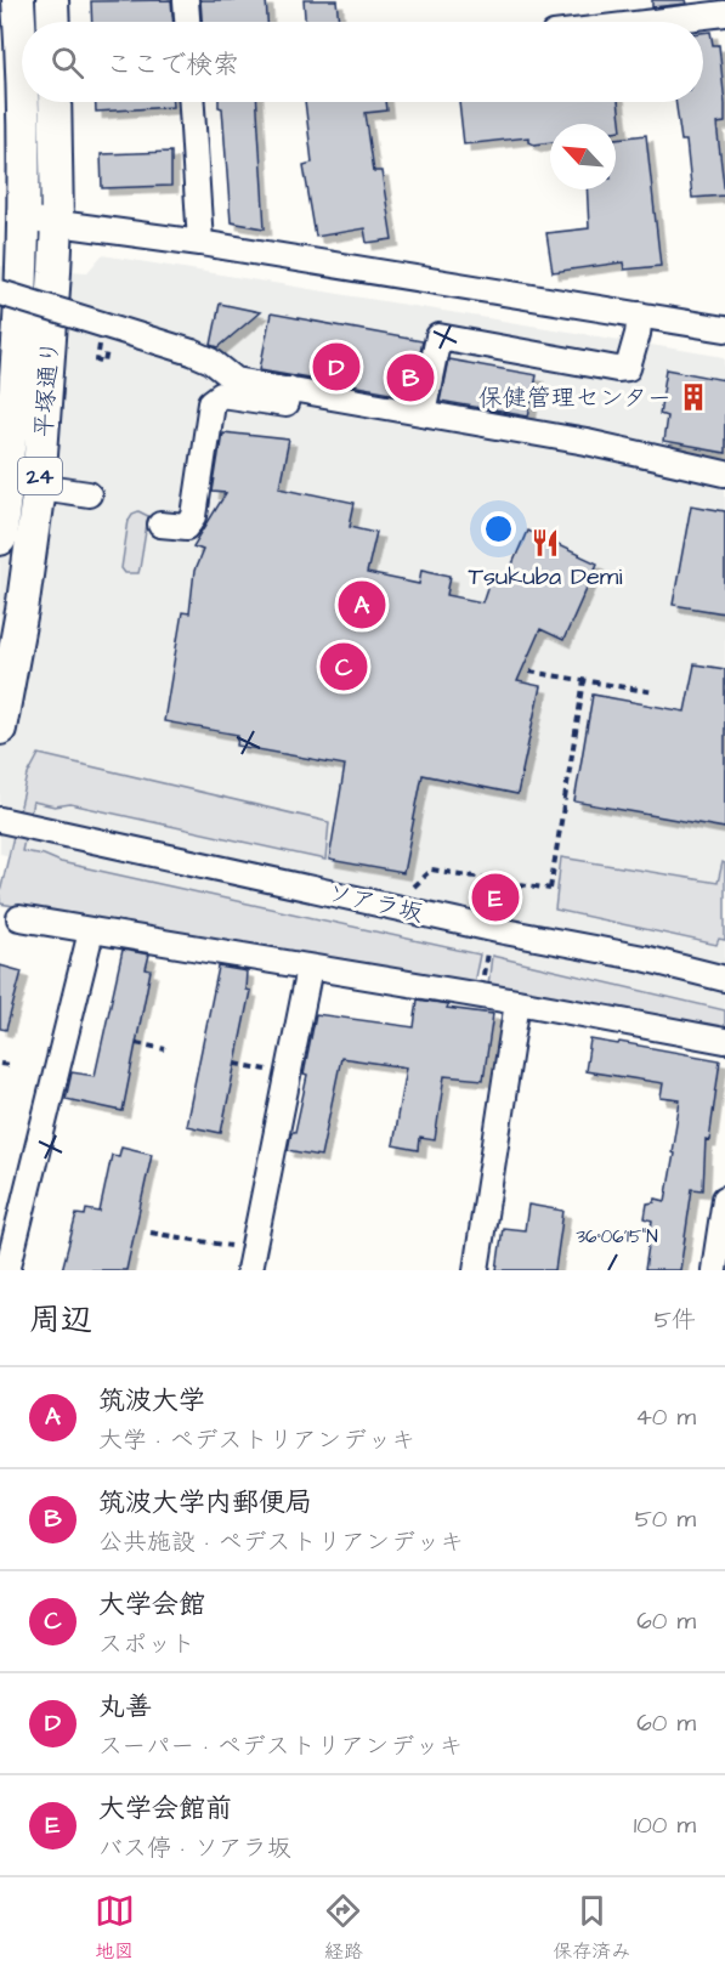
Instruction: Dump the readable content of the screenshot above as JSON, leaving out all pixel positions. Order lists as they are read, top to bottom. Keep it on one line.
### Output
{"streets":{"main road":["平塚通り","24"],"street":["ソアラ坂"]},"places":{"building":["保健管理センター"],"restaurant":["Tsukuba Demi"]},"north":"top left","page":{"search":"ここで検索","pins":["D","B","A","C","E"],"heading":["周辺","5件"],"list":[{"mark":"A","name":"筑波大学","note":"大学 · ペデストリアンデッキ","value":"40 m"},{"mark":"B","name":"筑波大学内郵便局","note":"公共施設 · ペデストリアンデッキ","value":"50 m"},{"mark":"C","name":"大学会館","note":"スポット","value":"60 m"},{"mark":"D","name":"丸善","note":"スーパー · ペデストリアンデッキ","value":"60 m"},{"mark":"E","name":"大学会館前","note":"バス停 · ソアラ坂","value":"100 m"}],"nav":["地図","経路","保存済み"]},"coordinates":["36°06'15\"N"]}
